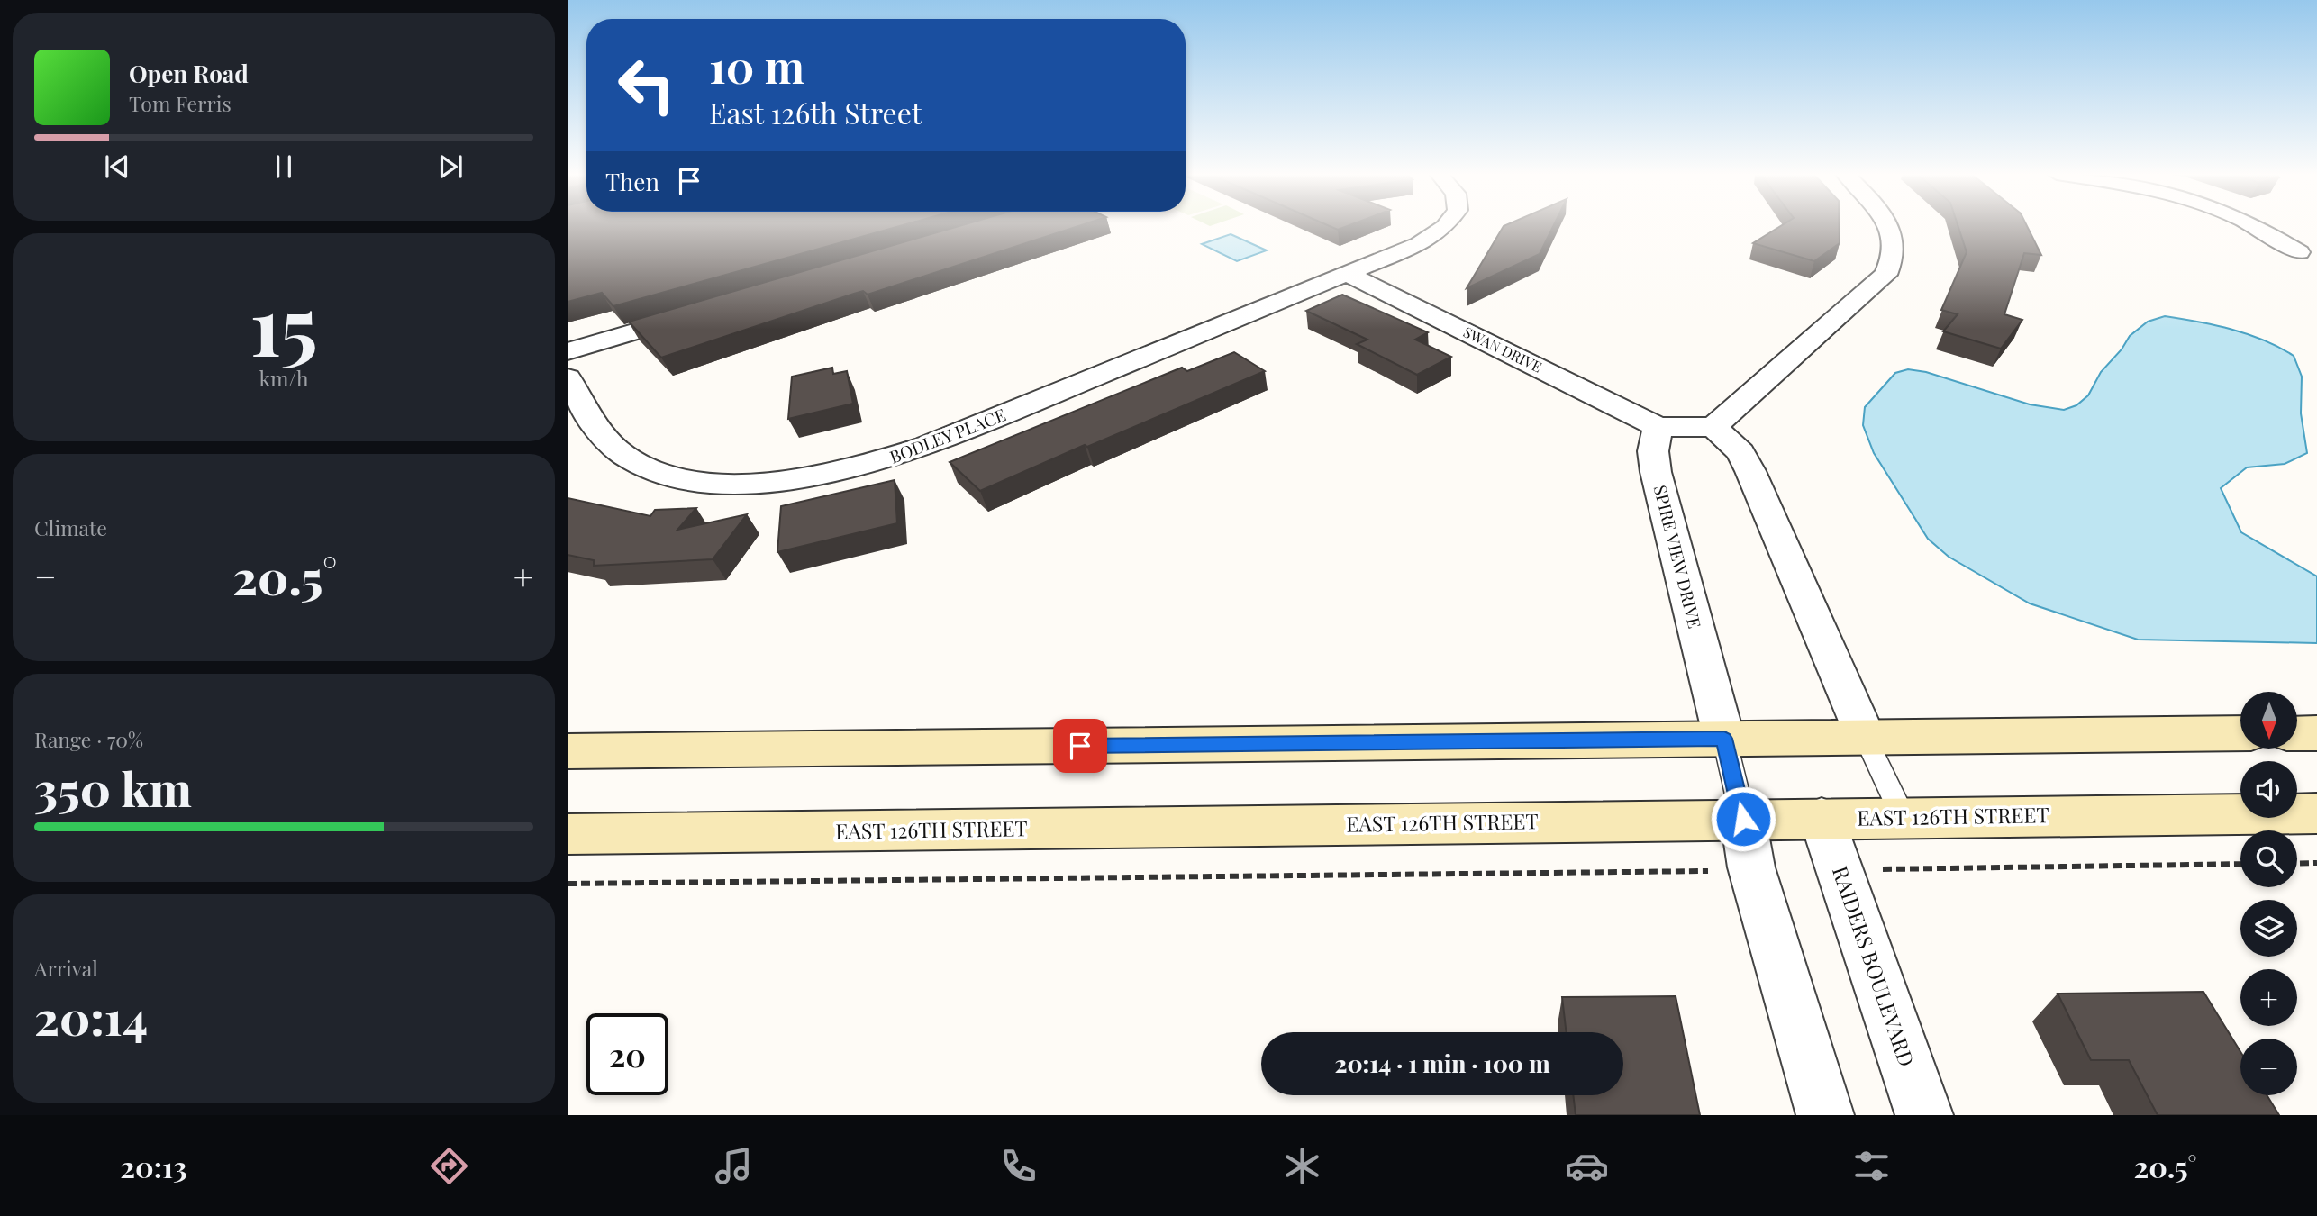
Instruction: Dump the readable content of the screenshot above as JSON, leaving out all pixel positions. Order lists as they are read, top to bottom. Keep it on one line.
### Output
{"streets":{"main road":["EAST 126TH STREET"],"street":["SWAN DRIVE","BODLEY PLACE","SPIRE VIEW DRIVE","RAIDERS BOULEVARD"]},"crossings":[["SWAN DRIVE","BODLEY PLACE"],["SWAN DRIVE","SPIRE VIEW DRIVE"],["EAST 126TH STREET","RAIDERS BOULEVARD"]],"north":"bottom","page":{"turn":["10 m","East 126th Street"],"song":["Open Road","Tom Ferris"],"then":"Then","tile":[["15","km/h"],"Climate",["Range · 70%","350 km"],["Arrival","20:14"]],"heat":["−","20.5°","+"],"map_buttons":["+","−"],"limit":"20","trip":"20:14 · 1 min · 100 m","tabs":["20:13","20.5°"]}}
